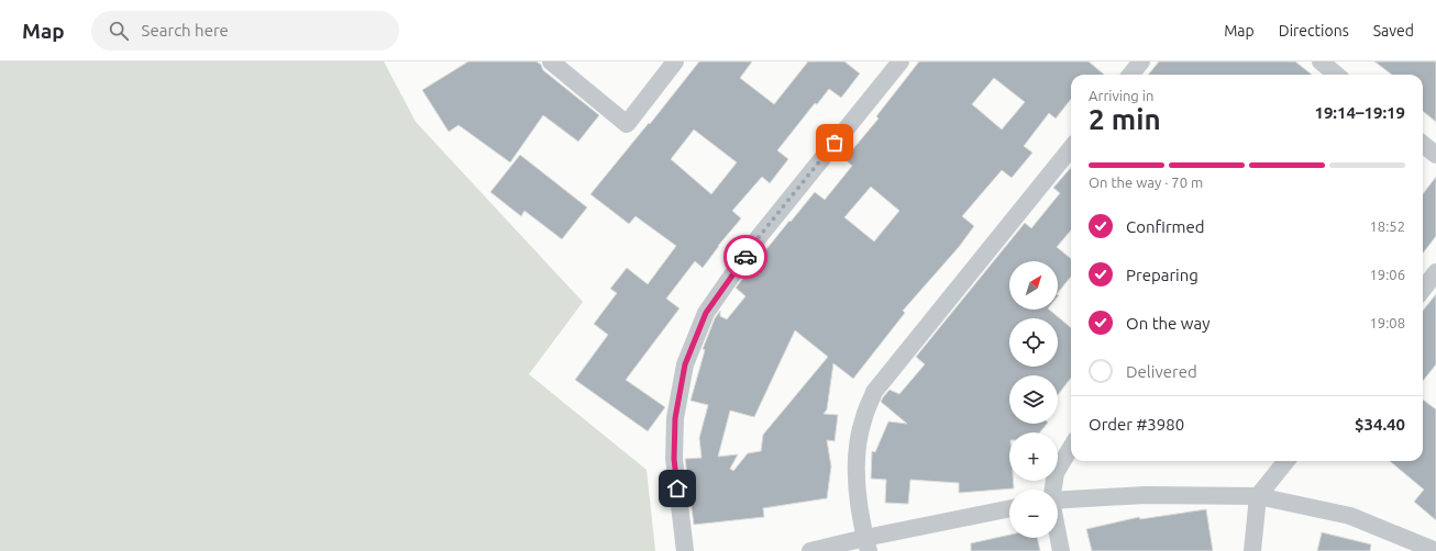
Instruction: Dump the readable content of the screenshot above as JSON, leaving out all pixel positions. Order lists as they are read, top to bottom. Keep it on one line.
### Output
{"north":"top right","page":{"header":"Map","search":"Search here","nav":["Map","Directions","Saved"],"heading":["2 min","Arriving in","19:14–19:19"],"panel":["Order #3980","$34.40"],"bar":"On the way · 70 m","list":[["Confirmed","18:52"],["Preparing","19:06"],["On the way","19:08"],"Delivered"],"map_buttons":["+","−"]}}
